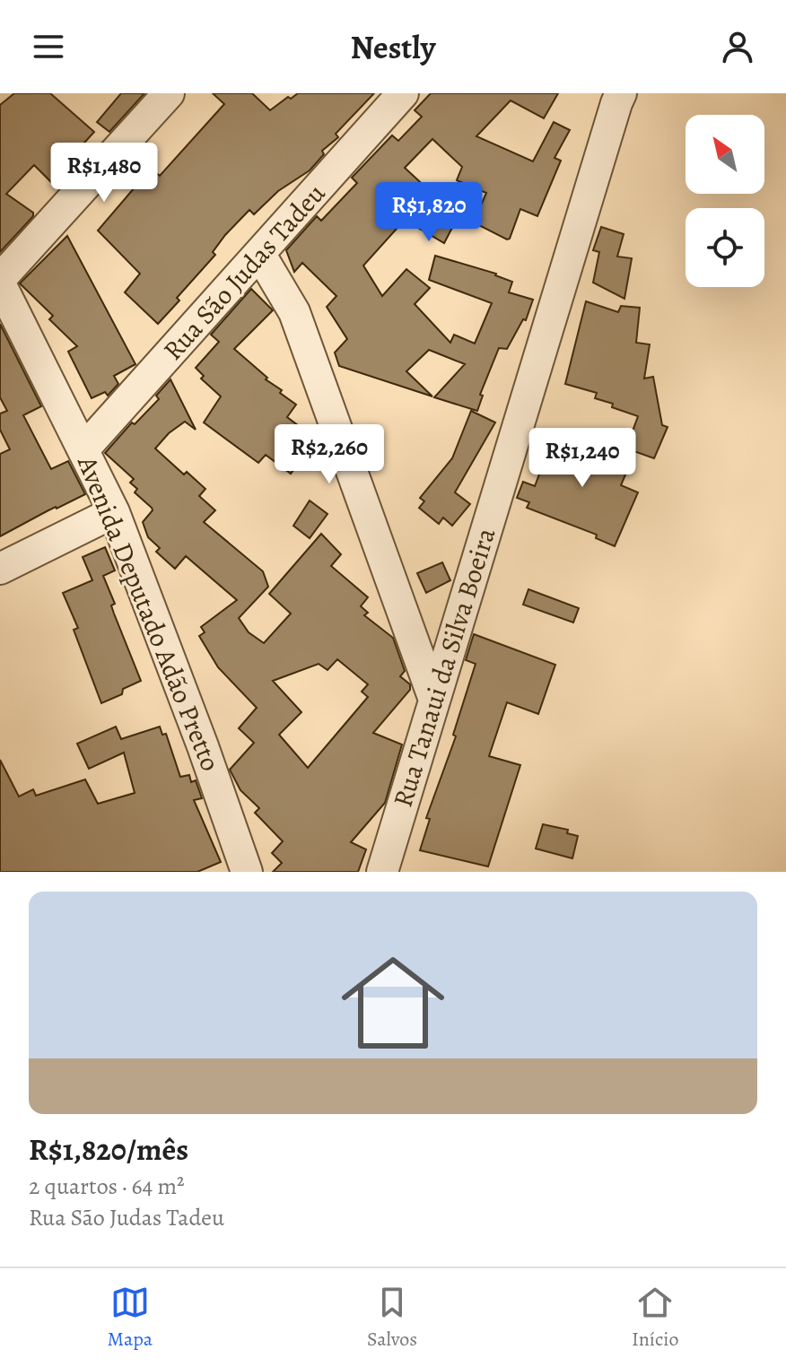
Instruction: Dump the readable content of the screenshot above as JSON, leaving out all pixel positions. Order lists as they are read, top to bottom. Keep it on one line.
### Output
{"streets":{"street":["Rua São Judas Tadeu","Avenida Deputado Adão Pretto","Rua Tanaui da Silva Boeira"]},"crossings":[["Rua São Judas Tadeu","Avenida Deputado Adão Pretto"]],"north":"top left","page":{"header":"Nestly","price":["R$1,480","R$1,820","R$2,260","R$1,240"],"list":[{"name":"R$1,820/mês","note":"2 quartos · 64 m² · Rua São Judas Tadeu"}],"tabs":["Mapa","Salvos","Início"]}}
